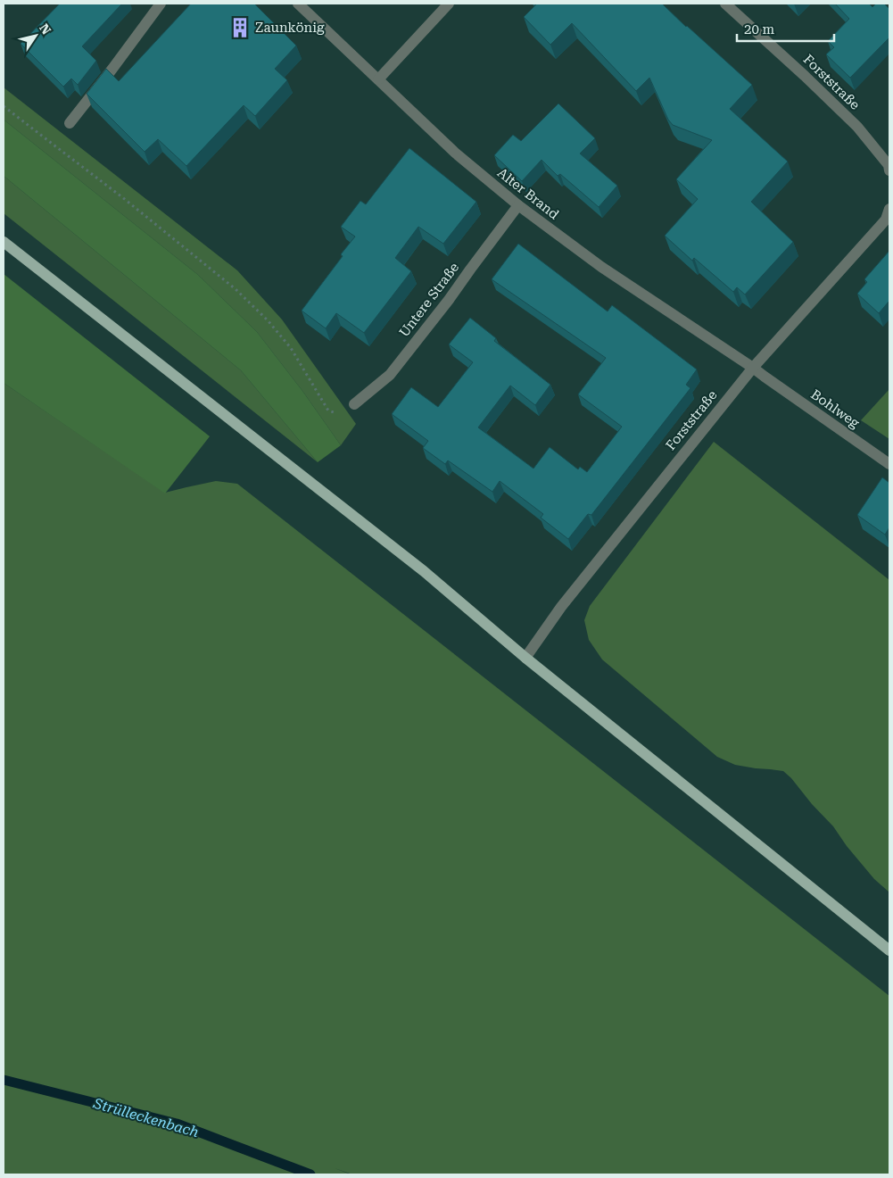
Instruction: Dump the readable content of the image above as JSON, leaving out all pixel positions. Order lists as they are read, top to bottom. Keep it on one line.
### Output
{"streets":{"street":["Forststraße","Alter Brand","Untere Straße","Bohlweg"]},"crossings":[["Forststraße","Alter Brand"],["Alter Brand","Untere Straße"],["Alter Brand","Bohlweg"]],"water":["Strülleckenbach"],"places":{"building":["Zaunkönig"]},"scale_bar":"20 m","north":"top right"}
